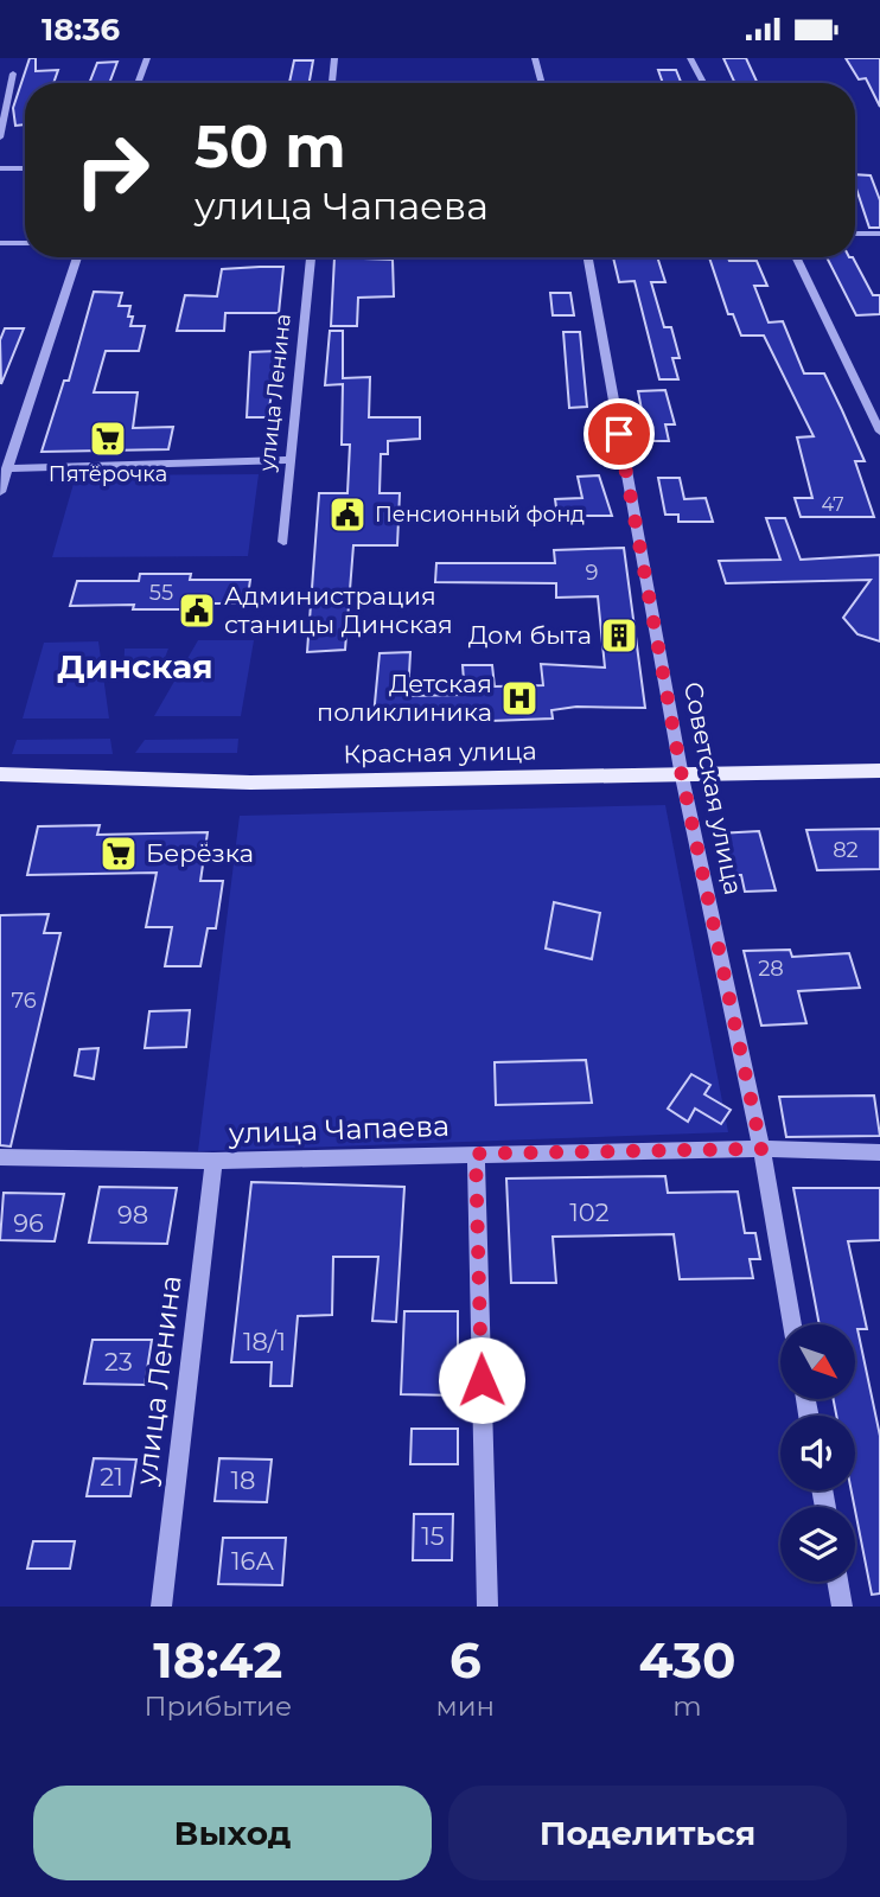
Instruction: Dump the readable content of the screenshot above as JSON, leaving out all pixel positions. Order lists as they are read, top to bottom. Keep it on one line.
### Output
{"streets":{"main road":["Красная улица"],"street":["улица Ленина","Советская улица","улица Чапаева"]},"crossings":[["улица Ленина","улица Чапаева"],["Красная улица","Советская улица"],["Советская улица","улица Чапаева"]],"districts":["Динская"],"places":{"supermarket":["Пятёрочка","Берёзка"],"public building":["Пенсионный фонд","Администрация станицы Динская"],"building":["Дом быта"],"hospital":["Детская поликлиника"]},"house_numbers":["47","9","55","82","28","76","102","98","96","18/1","23","21","18","15","16А"],"north":"bottom right","page":{"status":"18:36","turn":["50 m","улица Чапаева"],"eta":["18:42","Прибытие","6","мин","430","m"],"buttons":["Выход","Поделиться"]}}
